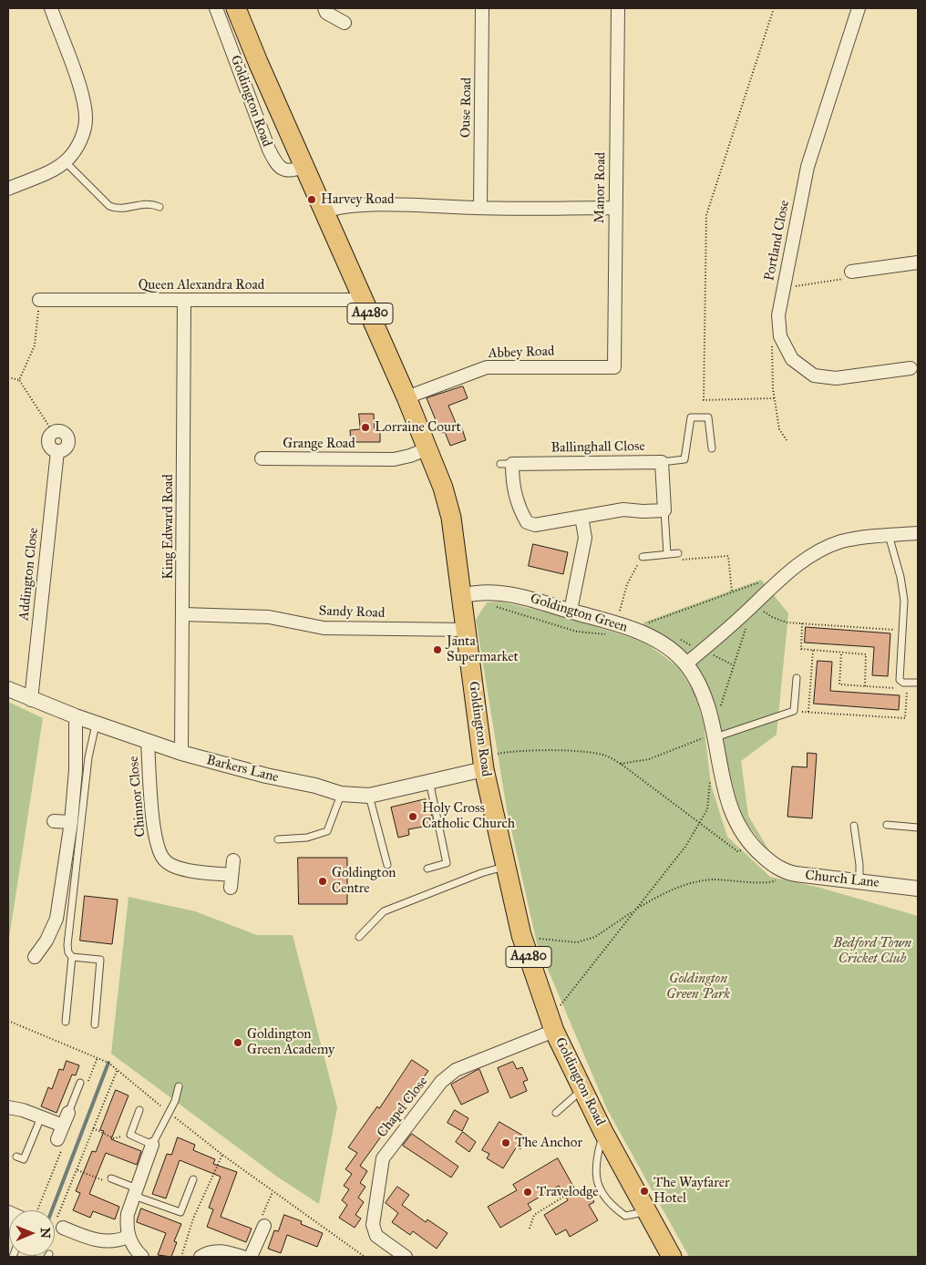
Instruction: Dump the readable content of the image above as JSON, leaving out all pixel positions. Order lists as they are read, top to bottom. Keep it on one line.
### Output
{"streets":{"main road":["Goldington Road","A4280"],"street":["Ouse Road","Manor Road","Portland Close","Queen Alexandra Road","Abbey Road","Grange Road","Ballinghall Close","King Edward Road","Addington Close","Sandy Road","Goldington Green","Barkers Lane","Chinnor Close","Church Lane","Chapel Close"]},"crossings":[["Goldington Road","Queen Alexandra Road"],["Goldington Road","Abbey Road"],["Goldington Road","Grange Road"],["Goldington Road","Sandy Road"],["Goldington Road","Goldington Green"],["Goldington Road","Barkers Lane"],["Goldington Road","Chapel Close"],["Manor Road","Abbey Road"],["Queen Alexandra Road","King Edward Road"],["King Edward Road","Sandy Road"],["King Edward Road","Barkers Lane"],["Addington Close","Barkers Lane"],["Goldington Green","Church Lane"],["Barkers Lane","Chinnor Close"]],"parks":["Bedford Town Cricket Club","Goldington Green Park"],"places":["Harvey Road","Lorraine Court","Janta Supermarket","Holy Cross Catholic Church","Goldington Centre","Goldington Green Academy","The Anchor","The Wayfarer Hotel","Travelodge"],"north":"right"}
